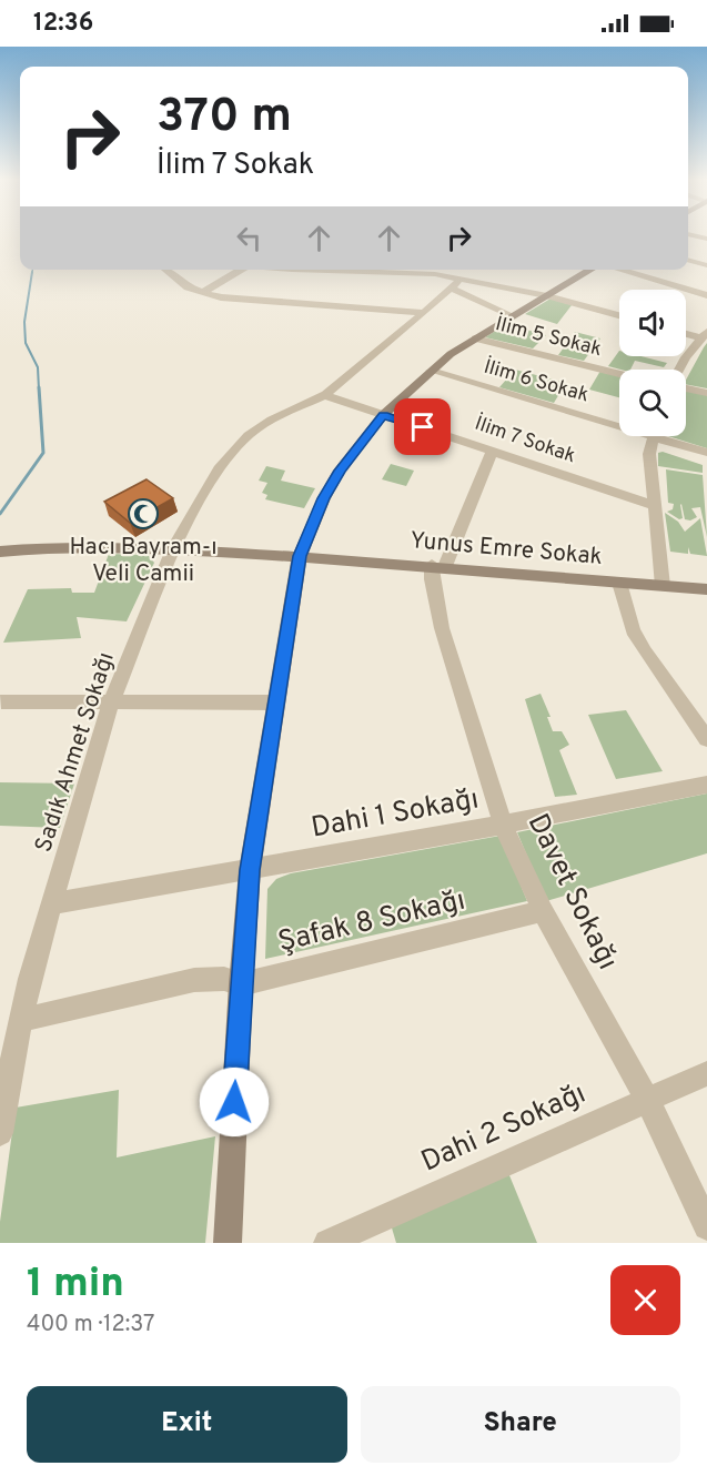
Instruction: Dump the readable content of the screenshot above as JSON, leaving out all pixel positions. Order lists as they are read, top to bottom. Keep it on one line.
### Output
{"streets":{"street":["İlim 5 Sokak","İlim 6 Sokak","İlim 7 Sokak","Yunus Emre Sokak","Sadık Ahmet Sokağı","Dahi 1 Sokağı","Davet Sokağı","Şafak 8 Sokağı","Dahi 2 Sokağı"]},"crossings":[["İlim 7 Sokak","Sadık Ahmet Sokağı"],["Yunus Emre Sokak","Sadık Ahmet Sokağı"],["Yunus Emre Sokak","Davet Sokağı"],["Sadık Ahmet Sokağı","Dahi 1 Sokağı"],["Sadık Ahmet Sokağı","Şafak 8 Sokağı"],["Dahi 1 Sokağı","Davet Sokağı"],["Davet Sokağı","Şafak 8 Sokağı"],["Davet Sokağı","Dahi 2 Sokağı"]],"places":{"mosque":["Hacı Bayram-ı Veli Camii"]},"page":{"status":"12:36","turn":["370 m","İlim 7 Sokak"],"heading":["1 min","400 m · 12:37"],"buttons":["Exit","Share"]}}
